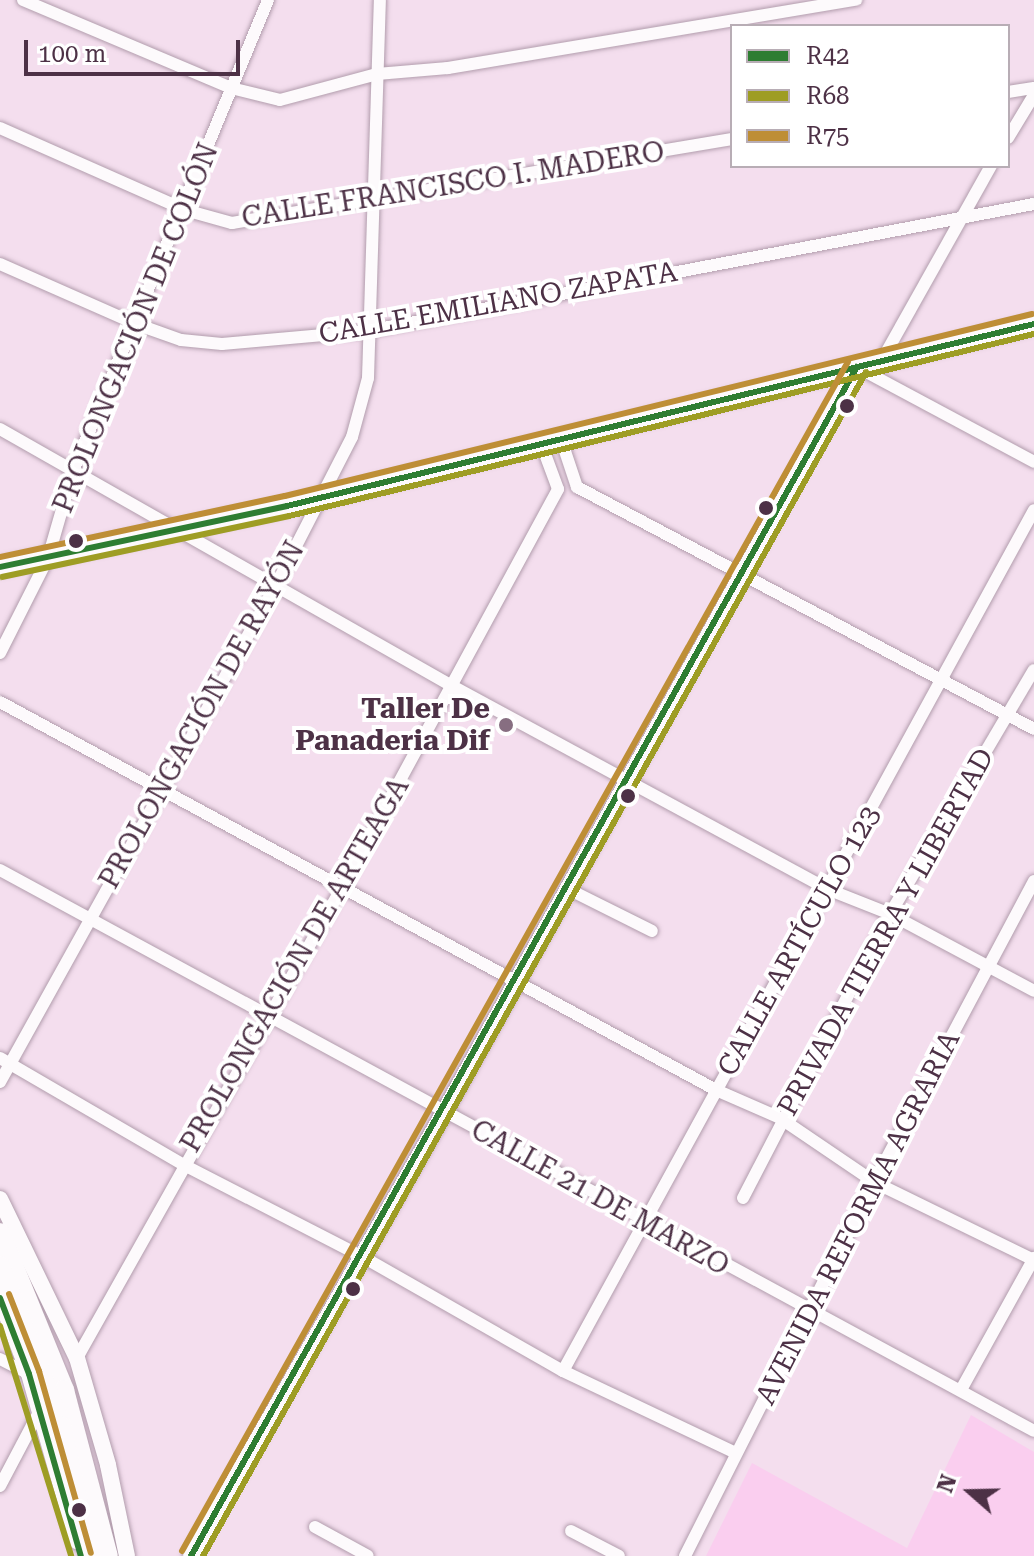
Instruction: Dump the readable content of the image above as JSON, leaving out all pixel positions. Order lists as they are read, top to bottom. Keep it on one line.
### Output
{"streets":{"street":["CALLE FRANCISCO I. MADERO","CALLE EMILIANO ZAPATA","PROLONGACIÓN DE COLÓN","PROLONGACIÓN DE RAYÓN","PRIVADA TIERRA Y LIBERTAD","CALLE ARTÍCULO 123","PROLONGACIÓN DE ARTEAGA","CALLE 21 DE MARZO","AVENIDA REFORMA AGRARIA"]},"crossings":[["CALLE FRANCISCO I. MADERO","PROLONGACIÓN DE COLÓN"],["CALLE FRANCISCO I. MADERO","PROLONGACIÓN DE RAYÓN"],["CALLE EMILIANO ZAPATA","PROLONGACIÓN DE COLÓN"],["CALLE EMILIANO ZAPATA","PROLONGACIÓN DE RAYÓN"],["PROLONGACIÓN DE RAYÓN","CALLE 21 DE MARZO"],["CALLE ARTÍCULO 123","CALLE 21 DE MARZO"],["PROLONGACIÓN DE ARTEAGA","CALLE 21 DE MARZO"],["CALLE 21 DE MARZO","AVENIDA REFORMA AGRARIA"]],"places":["Taller De Panaderia Dif"],"lines":["transit line R75","transit line R42","transit line R68"],"legend":["R42","R68","R75"],"scale_bar":"100 m","north":"left"}
